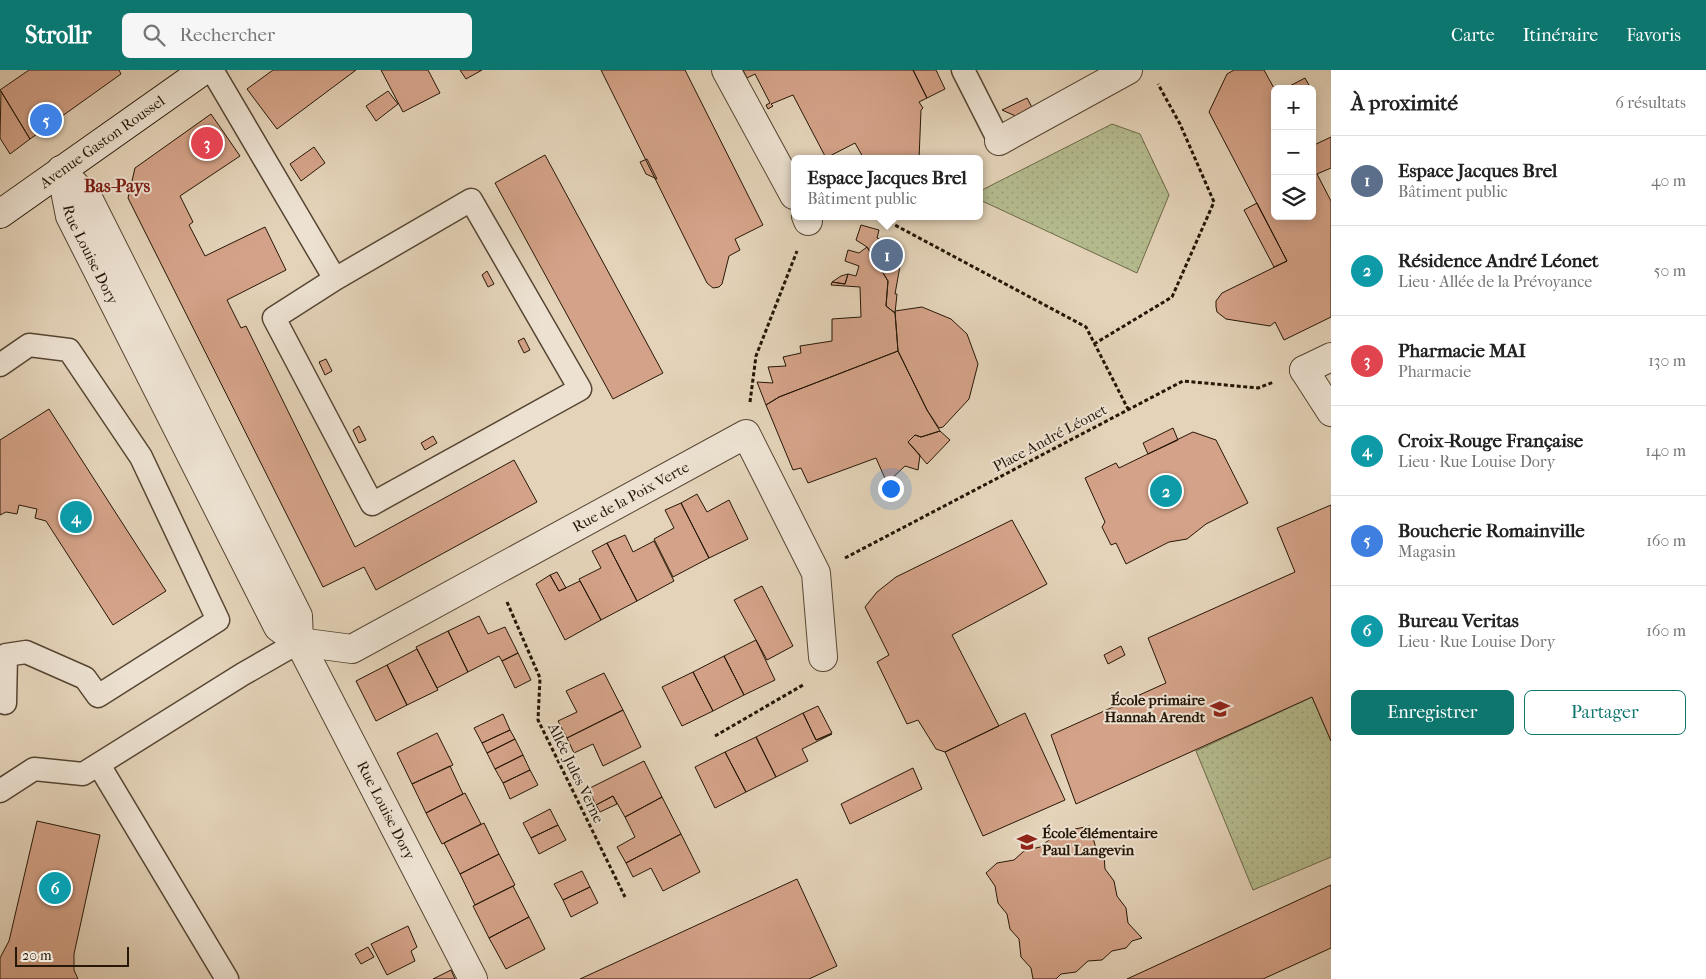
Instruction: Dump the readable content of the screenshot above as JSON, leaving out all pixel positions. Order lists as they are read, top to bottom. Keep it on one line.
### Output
{"streets":{"street":["Avenue Gaston Roussel","Rue Louise Dory","Rue de la Poix Verte"],"path":["Place André Léonet","Allée Jules Verne"]},"crossings":[["Avenue Gaston Roussel","Rue Louise Dory"],["Rue Louise Dory","Rue de la Poix Verte"],["Rue de la Poix Verte","Allée Jules Verne"]],"districts":["Bas-Pays"],"places":{"school or university":["École primaire Hannah Arendt","École élémentaire Paul Langevin"]},"scale_bar":"20 m","page":{"header":"Strollr","search":"Rechercher","nav":["Carte","Itinéraire","Favoris"],"heading":["À proximité","6 résultats"],"map_buttons":["+","−"],"pins":["5","3","1","2","4","6"],"list":[{"mark":"1","name":"Espace Jacques Brel","note":"Bâtiment public","value":"40 m"},{"mark":"2","name":"Résidence André Léonet","note":"Lieu · Allée de la Prévoyance","value":"50 m"},{"mark":"3","name":"Pharmacie MAI","note":"Pharmacie","value":"130 m"},{"mark":"4","name":"Croix-Rouge Française","note":"Lieu · Rue Louise Dory","value":"140 m"},{"mark":"5","name":"Boucherie Romainville","note":"Magasin","value":"160 m"},{"mark":"6","name":"Bureau Veritas","note":"Lieu · Rue Louise Dory","value":"160 m"}],"popup":["Espace Jacques Brel","Bâtiment public"],"buttons":["Enregistrer","Partager"],"scale":"20 m"}}
